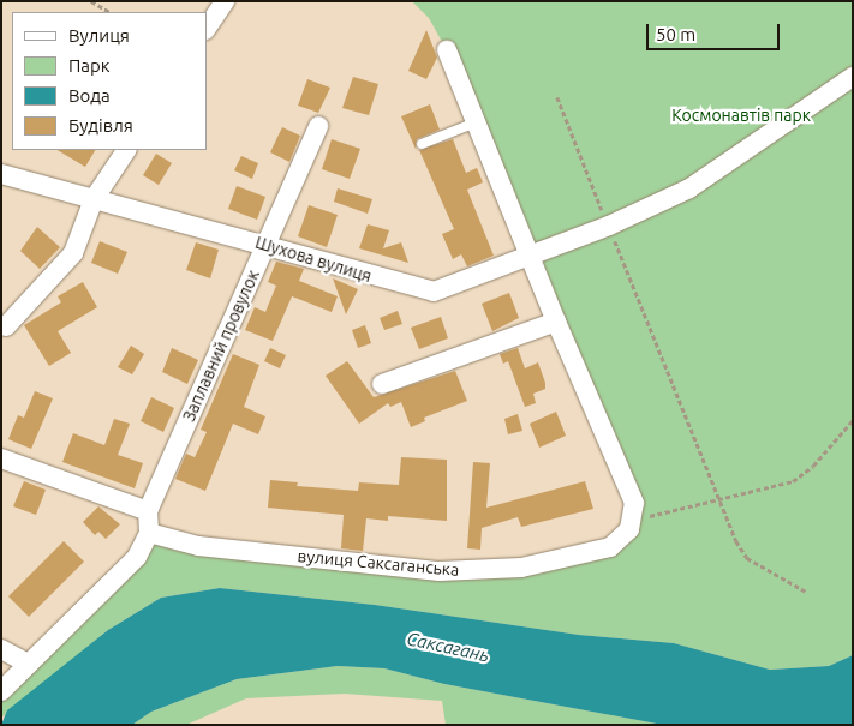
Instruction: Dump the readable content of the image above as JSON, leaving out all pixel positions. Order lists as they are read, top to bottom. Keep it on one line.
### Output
{"streets":{"street":["Шухова вулиця","Заплавний провулок","вулиця Саксаганська"]},"crossings":[["Шухова вулиця","Заплавний провулок"],["Заплавний провулок","вулиця Саксаганська"]],"water":["Саксагань"],"parks":["Космонавтів парк"],"legend":["Вулиця","Парк","Вода","Будівля"],"scale_bar":"50 m"}
